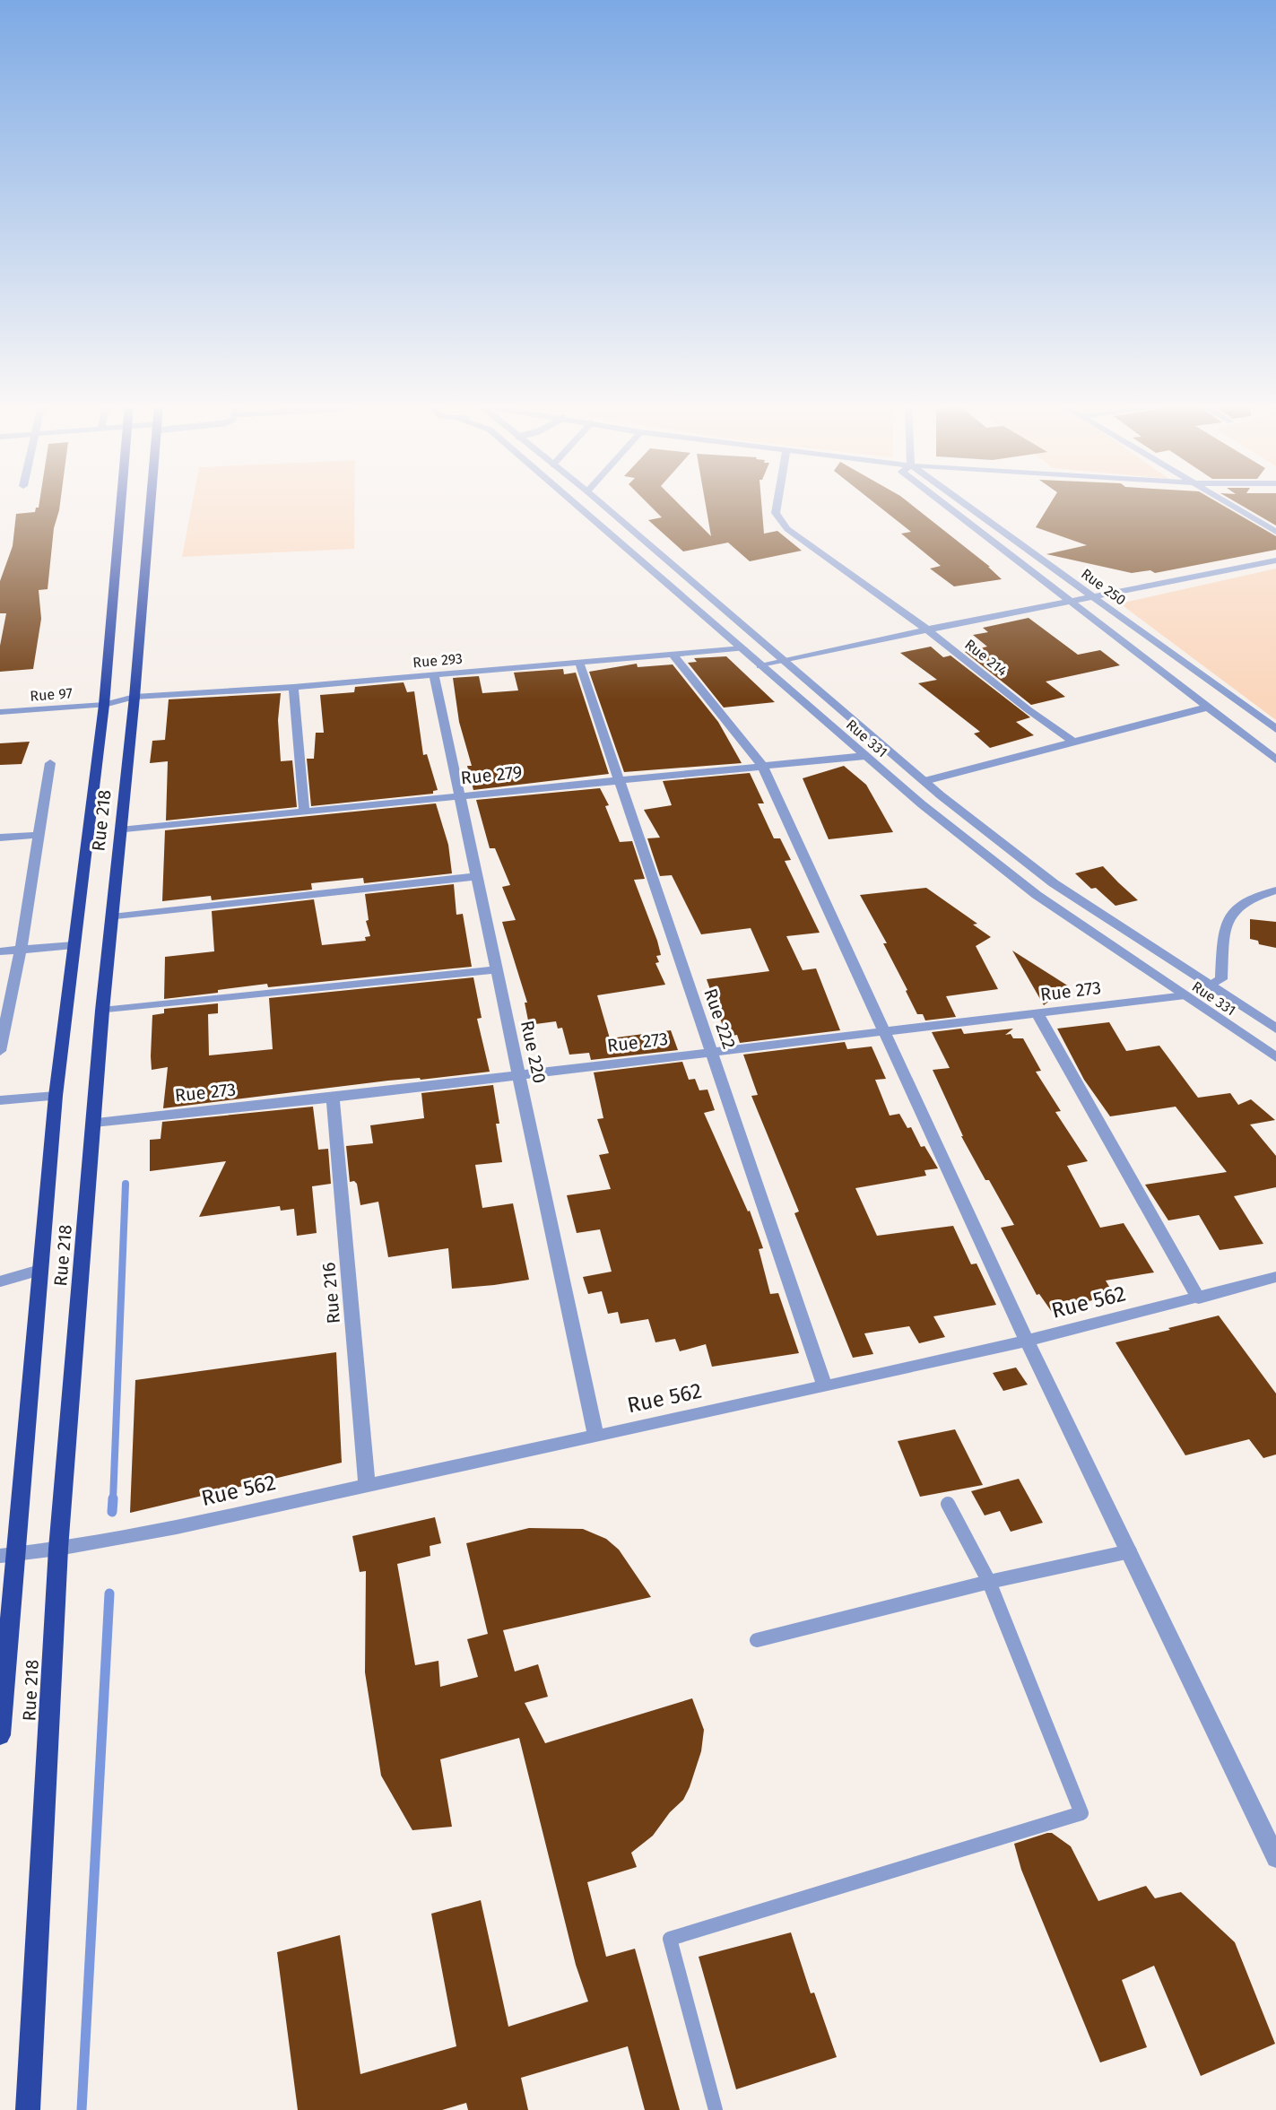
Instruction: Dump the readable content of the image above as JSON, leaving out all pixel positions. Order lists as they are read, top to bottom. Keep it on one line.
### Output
{"streets":{"highway":["Rue 218"],"street":["Rue 250","Rue 214","Rue 293","Rue 97","Rue 331","Rue 279","Rue 273","Rue 222","Rue 220","Rue 216","Rue 562"]},"crossings":[["Rue 293","Rue 97"],["Rue 293","Rue 331"],["Rue 293","Rue 218"],["Rue 293","Rue 222"],["Rue 293","Rue 220"],["Rue 97","Rue 218"],["Rue 331","Rue 279"],["Rue 331","Rue 273"],["Rue 279","Rue 218"],["Rue 279","Rue 222"],["Rue 279","Rue 220"],["Rue 218","Rue 273"],["Rue 218","Rue 562"],["Rue 273","Rue 222"],["Rue 273","Rue 220"],["Rue 273","Rue 216"],["Rue 222","Rue 562"],["Rue 220","Rue 562"],["Rue 216","Rue 562"]]}
